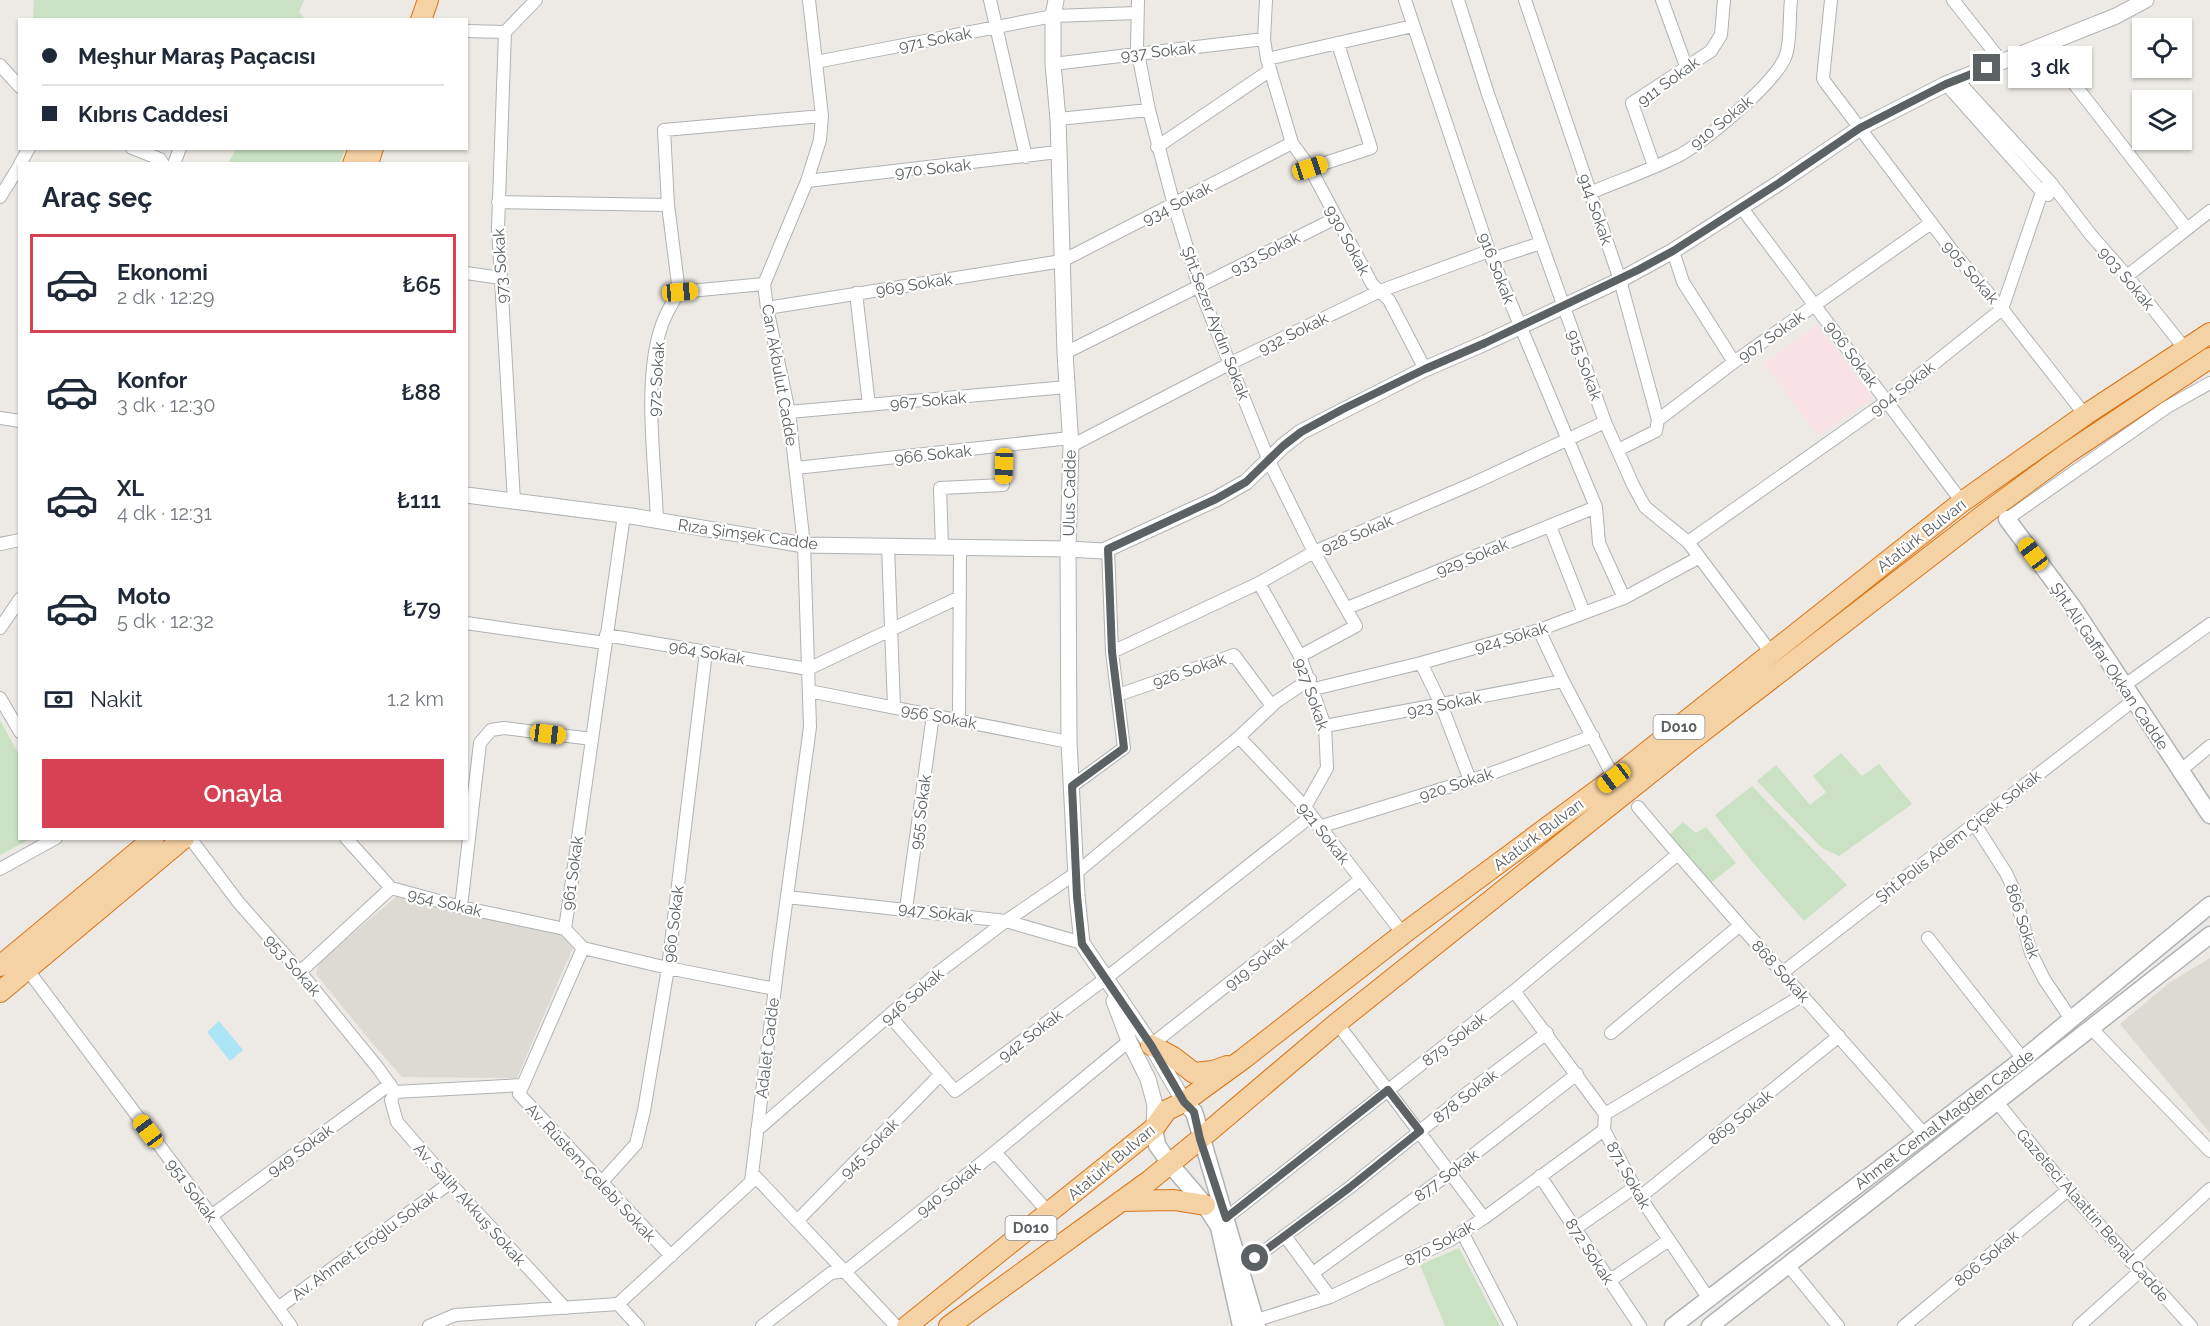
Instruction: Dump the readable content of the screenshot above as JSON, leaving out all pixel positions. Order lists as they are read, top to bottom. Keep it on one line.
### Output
{"streets":{"highway":["Atatürk Bulvarı","D010"],"main road":["Şht.Ali Gaffar Okkan Cadde","Ahmet Cemal Mağden Cadde"],"street":["971 Sokak","937 Sokak","911 Sokak","910 Sokak","970 Sokak","934 Sokak","914 Sokak","930 Sokak","933 Sokak","973 Sokak","916 Sokak","905 Sokak","903 Sokak","969 Sokak","Şht.Sezer Aydın Sokak","932 Sokak","907 Sokak","906 Sokak","915 Sokak","Can Akbulut Cadde","972 Sokak","904 Sokak","967 Sokak","966 Sokak","Ulus Cadde","Rıza Şimşek Cadde","928 Sokak","929 Sokak","924 Sokak","964 Sokak","926 Sokak","927 Sokak","923 Sokak","956 Sokak","920 Sokak","955 Sokak","921 Sokak","Şht.Polis Adem Çiçek Sokak","961 Sokak","954 Sokak","947 Sokak","866 Sokak","960 Sokak","919 Sokak","953 Sokak","868 Sokak","946 Sokak","942 Sokak","879 Sokak","Adalet Cadde","878 Sokak","869 Sokak","945 Sokak","949 Sokak","Av. Rüstem Çelebi Sokak","877 Sokak","871 Sokak","940 Sokak","951 Sokak","Av. Salih Akkuş Sokak","Gazeteci Alaattin Benal Cadde","870 Sokak","Av. Ahmet Eroğlu Sokak","872 Sokak","806 Sokak"]},"crossings":[["971 Sokak","Şht.Sezer Aydın Sokak"],["971 Sokak","Can Akbulut Cadde"],["971 Sokak","Ulus Cadde"],["937 Sokak","930 Sokak"],["937 Sokak","Şht.Sezer Aydın Sokak"],["937 Sokak","Ulus Cadde"],["911 Sokak","910 Sokak"],["910 Sokak","914 Sokak"],["970 Sokak","Can Akbulut Cadde"],["970 Sokak","Ulus Cadde"],["934 Sokak","930 Sokak"],["934 Sokak","969 Sokak"],["934 Sokak","Şht.Sezer Aydın Sokak"],["934 Sokak","Ulus Cadde"],["914 Sokak","907 Sokak"],["930 Sokak","933 Sokak"],["930 Sokak","932 Sokak"],["933 Sokak","Şht.Sezer Aydın Sokak"],["933 Sokak","Ulus Cadde"],["973 Sokak","Rıza Şimşek Cadde"],["916 Sokak","932 Sokak"],["916 Sokak","928 Sokak"],["916 Sokak","929 Sokak"],["916 Sokak","924 Sokak"],["905 Sokak","907 Sokak"],["905 Sokak","904 Sokak"],["905 Sokak","Atatürk Bulvarı"],["903 Sokak","Atatürk Bulvarı"],["969 Sokak","Can Akbulut Cadde"],["969 Sokak","Ulus Cadde"],["Şht.Sezer Aydın Sokak","932 Sokak"],["Şht.Sezer Aydın Sokak","928 Sokak"],["Şht.Sezer Aydın Sokak","929 Sokak"],["Şht.Sezer Aydın Sokak","927 Sokak"],["932 Sokak","915 Sokak"],["932 Sokak","966 Sokak"],["932 Sokak","Ulus Cadde"],["907 Sokak","906 Sokak"],["907 Sokak","915 Sokak"],["906 Sokak","904 Sokak"],["906 Sokak","Atatürk Bulvarı"],["915 Sokak","904 Sokak"],["915 Sokak","928 Sokak"],["915 Sokak","Atatürk Bulvarı"],["915 Sokak","924 Sokak"],["Can Akbulut Cadde","967 Sokak"],["Can Akbulut Cadde","966 Sokak"],["Can Akbulut Cadde","Rıza Şimşek Cadde"],["Can Akbulut Cadde","Adalet Cadde"],["972 Sokak","Rıza Şimşek Cadde"],["967 Sokak","Ulus Cadde"],["966 Sokak","Ulus Cadde"],["Ulus Cadde","Rıza Şimşek Cadde"],["Ulus Cadde","Atatürk Bulvarı"],["Ulus Cadde","924 Sokak"],["Ulus Cadde","956 Sokak"],["Ulus Cadde","947 Sokak"],["Ulus Cadde","919 Sokak"],["Ulus Cadde","946 Sokak"],["Ulus Cadde","942 Sokak"],["Ulus Cadde","940 Sokak"],["Rıza Şimşek Cadde","961 Sokak"],["Rıza Şimşek Cadde","Adalet Cadde"],["928 Sokak","927 Sokak"],["Atatürk Bulvarı","921 Sokak"],["924 Sokak","926 Sokak"],["924 Sokak","927 Sokak"],["924 Sokak","921 Sokak"],["924 Sokak","946 Sokak"],["964 Sokak","961 Sokak"],["964 Sokak","960 Sokak"],["964 Sokak","Adalet Cadde"],["Şht.Ali Gaffar Okkan Cadde","Şht.Polis Adem Çiçek Sokak"],["927 Sokak","923 Sokak"],["927 Sokak","921 Sokak"],["956 Sokak","955 Sokak"],["956 Sokak","Adalet Cadde"],["920 Sokak","921 Sokak"],["955 Sokak","947 Sokak"],["921 Sokak","919 Sokak"],["Şht.Polis Adem Çiçek Sokak","866 Sokak"],["Şht.Polis Adem Çiçek Sokak","868 Sokak"],["961 Sokak","954 Sokak"],["947 Sokak","946 Sokak"],["947 Sokak","Adalet Cadde"],["866 Sokak","Ahmet Cemal Mağden Cadde"],["960 Sokak","Av. Rüstem Çelebi Sokak"],["953 Sokak","949 Sokak"],["953 Sokak","Av. Salih Akkuş Sokak"],["868 Sokak","879 Sokak"],["868 Sokak","869 Sokak"],["868 Sokak","Ahmet Cemal Mağden Cadde"],["946 Sokak","Adalet Cadde"],["942 Sokak","945 Sokak"],["Adalet Cadde","Av. Rüstem Çelebi Sokak"],["869 Sokak","871 Sokak"],["869 Sokak","872 Sokak"],["Ahmet Cemal Mağden Cadde","871 Sokak"],["Ahmet Cemal Mağden Cadde","Gazeteci Alaattin Benal Cadde"],["949 Sokak","951 Sokak"],["949 Sokak","Av. Salih Akkuş Sokak"],["871 Sokak","870 Sokak"],["951 Sokak","Av. Ahmet Eroğlu Sokak"],["Av. Salih Akkuş Sokak","Av. Ahmet Eroğlu Sokak"],["Gazeteci Alaattin Benal Cadde","806 Sokak"],["870 Sokak","872 Sokak"]],"page":{"banner":["Meşhur Maraş Paçacısı","Kıbrıs Caddesi"],"bubble":"3 dk","heading":"Araç seç","list":[{"name":"Ekonomi","note":"2 dk · 12:29","value":"₺65"},{"name":"Konfor","note":"3 dk · 12:30","value":"₺88"},{"name":"XL","note":"4 dk · 12:31","value":"₺111"},{"name":"Moto","note":"5 dk · 12:32","value":"₺79"}],"pay":["Nakit","1.2 km"],"buttons":"Onayla"}}
